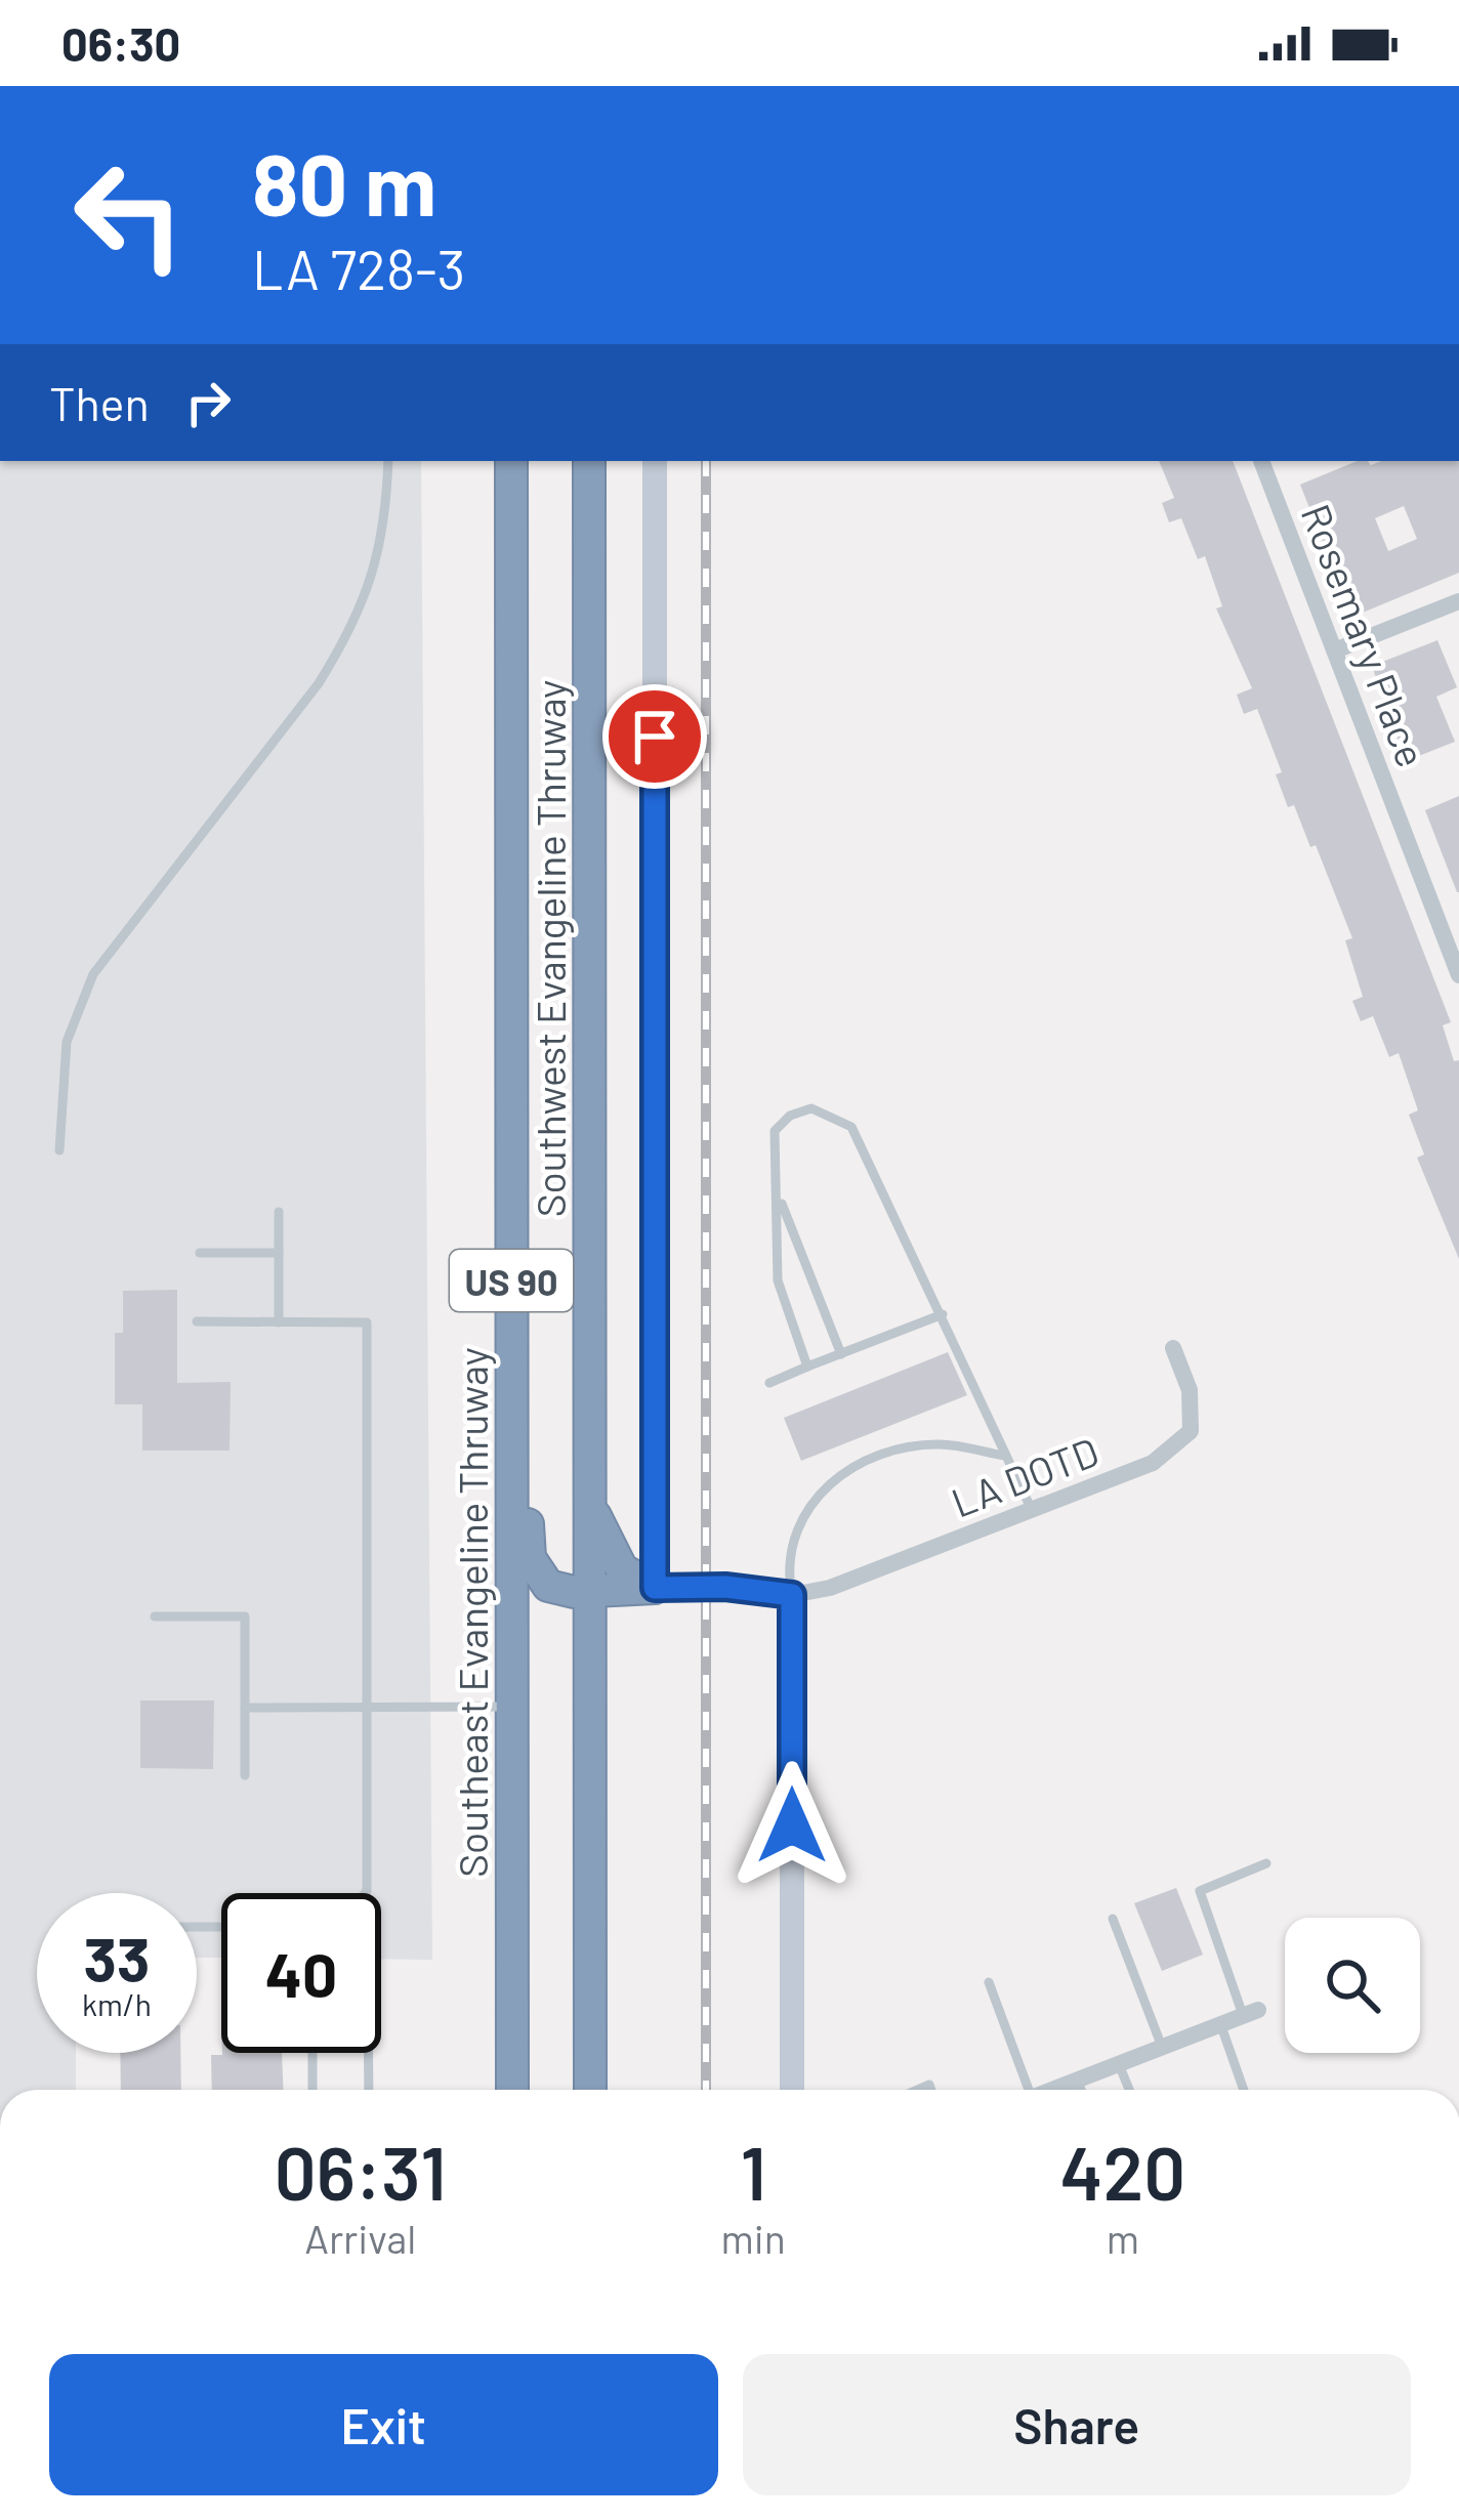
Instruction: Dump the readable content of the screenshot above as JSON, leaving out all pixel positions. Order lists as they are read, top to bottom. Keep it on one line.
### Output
{"streets":{"highway":["Southwest Evangeline Thruway","US 90","Southeast Evangeline Thruway"],"street":["Rosemary Place","LA DOTD"]},"page":{"status":"06:30","turn":["80 m","LA 728-3"],"then":"Then","speed":"33 km/h","limit":"40","eta":["06:31","Arrival","1","min","420","m"],"buttons":["Exit","Share"]}}
